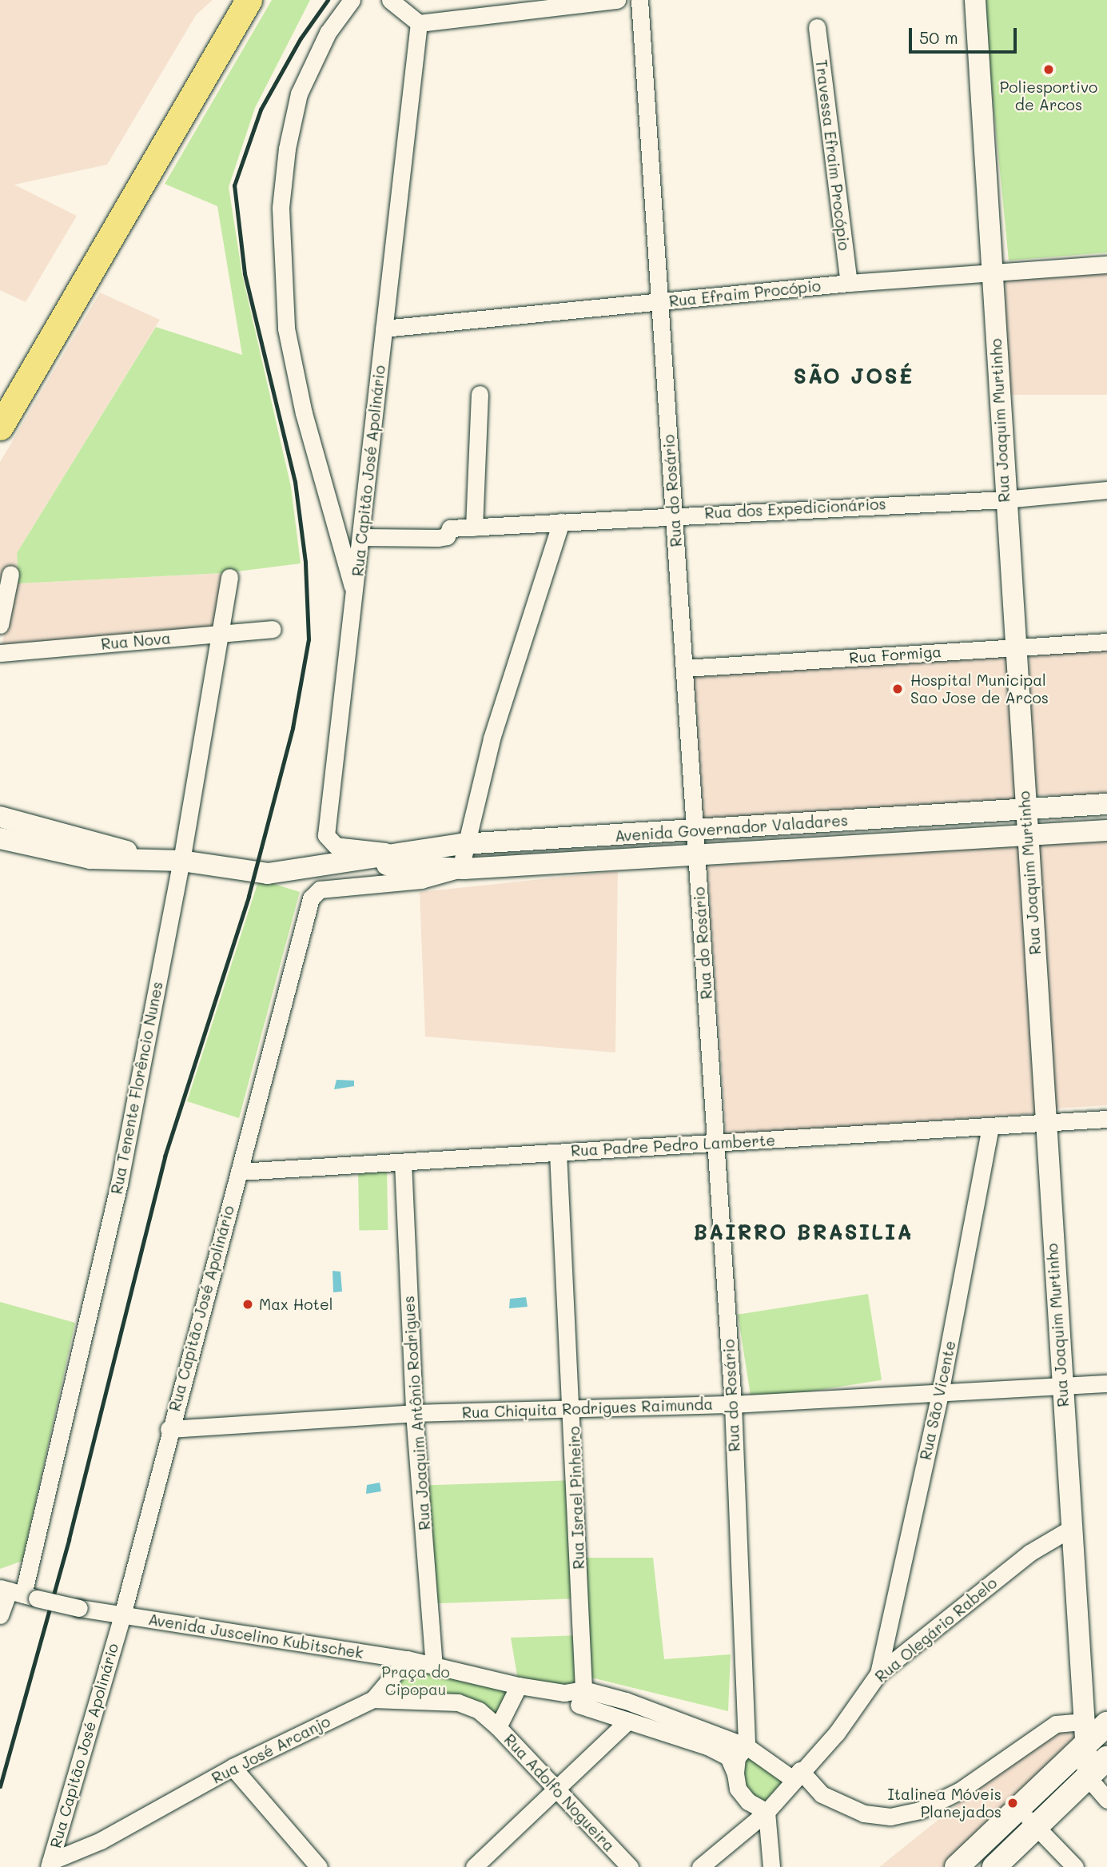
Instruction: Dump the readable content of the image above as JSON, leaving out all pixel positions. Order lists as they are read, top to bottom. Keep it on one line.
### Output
{"streets":{"street":["Travessa Efraim Procópio","Rua Efraim Procópio","Rua Joaquim Murtinho","Rua Capitão José Apolinário","Rua do Rosário","Rua dos Expedicionários","Rua Nova","Rua Formiga","Avenida Governador Valadares","Rua Tenente Florêncio Nunes","Rua Padre Pedro Lamberte","Rua São Vicente","Rua Chiquita Rodrigues Raimunda","Rua Joaquim Antônio Rodrigues","Rua Israel Pinheiro","Rua Olegário Rabelo","Avenida Juscelino Kubitschek","Rua José Arcanjo","Rua Adolfo Nogueira"]},"crossings":[["Travessa Efraim Procópio","Rua Efraim Procópio"],["Rua Efraim Procópio","Rua Joaquim Murtinho"],["Rua Efraim Procópio","Rua Capitão José Apolinário"],["Rua Efraim Procópio","Rua do Rosário"],["Rua Joaquim Murtinho","Rua dos Expedicionários"],["Rua Joaquim Murtinho","Rua Formiga"],["Rua Joaquim Murtinho","Avenida Governador Valadares"],["Rua Joaquim Murtinho","Rua Padre Pedro Lamberte"],["Rua Joaquim Murtinho","Rua Chiquita Rodrigues Raimunda"],["Rua Joaquim Murtinho","Rua Olegário Rabelo"],["Rua Capitão José Apolinário","Rua dos Expedicionários"],["Rua Capitão José Apolinário","Avenida Governador Valadares"],["Rua Capitão José Apolinário","Rua Padre Pedro Lamberte"],["Rua Capitão José Apolinário","Rua Chiquita Rodrigues Raimunda"],["Rua Capitão José Apolinário","Avenida Juscelino Kubitschek"],["Rua Capitão José Apolinário","Rua José Arcanjo"],["Rua do Rosário","Rua dos Expedicionários"],["Rua do Rosário","Rua Formiga"],["Rua do Rosário","Avenida Governador Valadares"],["Rua do Rosário","Rua Padre Pedro Lamberte"],["Rua do Rosário","Rua Chiquita Rodrigues Raimunda"],["Rua do Rosário","Avenida Juscelino Kubitschek"],["Rua Nova","Rua Tenente Florêncio Nunes"],["Avenida Governador Valadares","Rua Tenente Florêncio Nunes"],["Rua Tenente Florêncio Nunes","Avenida Juscelino Kubitschek"],["Rua Padre Pedro Lamberte","Rua São Vicente"],["Rua Padre Pedro Lamberte","Rua Joaquim Antônio Rodrigues"],["Rua Padre Pedro Lamberte","Rua Israel Pinheiro"],["Rua São Vicente","Rua Chiquita Rodrigues Raimunda"],["Rua São Vicente","Rua Olegário Rabelo"],["Rua Chiquita Rodrigues Raimunda","Rua Joaquim Antônio Rodrigues"],["Rua Chiquita Rodrigues Raimunda","Rua Israel Pinheiro"],["Rua Joaquim Antônio Rodrigues","Avenida Juscelino Kubitschek"],["Rua Israel Pinheiro","Avenida Juscelino Kubitschek"],["Rua Olegário Rabelo","Avenida Juscelino Kubitschek"],["Avenida Juscelino Kubitschek","Rua Adolfo Nogueira"],["Rua José Arcanjo","Rua Adolfo Nogueira"]],"districts":["SÃO JOSÉ","BAIRRO BRASILIA"],"parks":["Praça do Cipopau"],"places":["Poliesportivo de Arcos","Hospital Municipal Sao Jose de Arcos","Max Hotel","Italinea Móveis Planejados"],"scale_bar":"50 m"}
